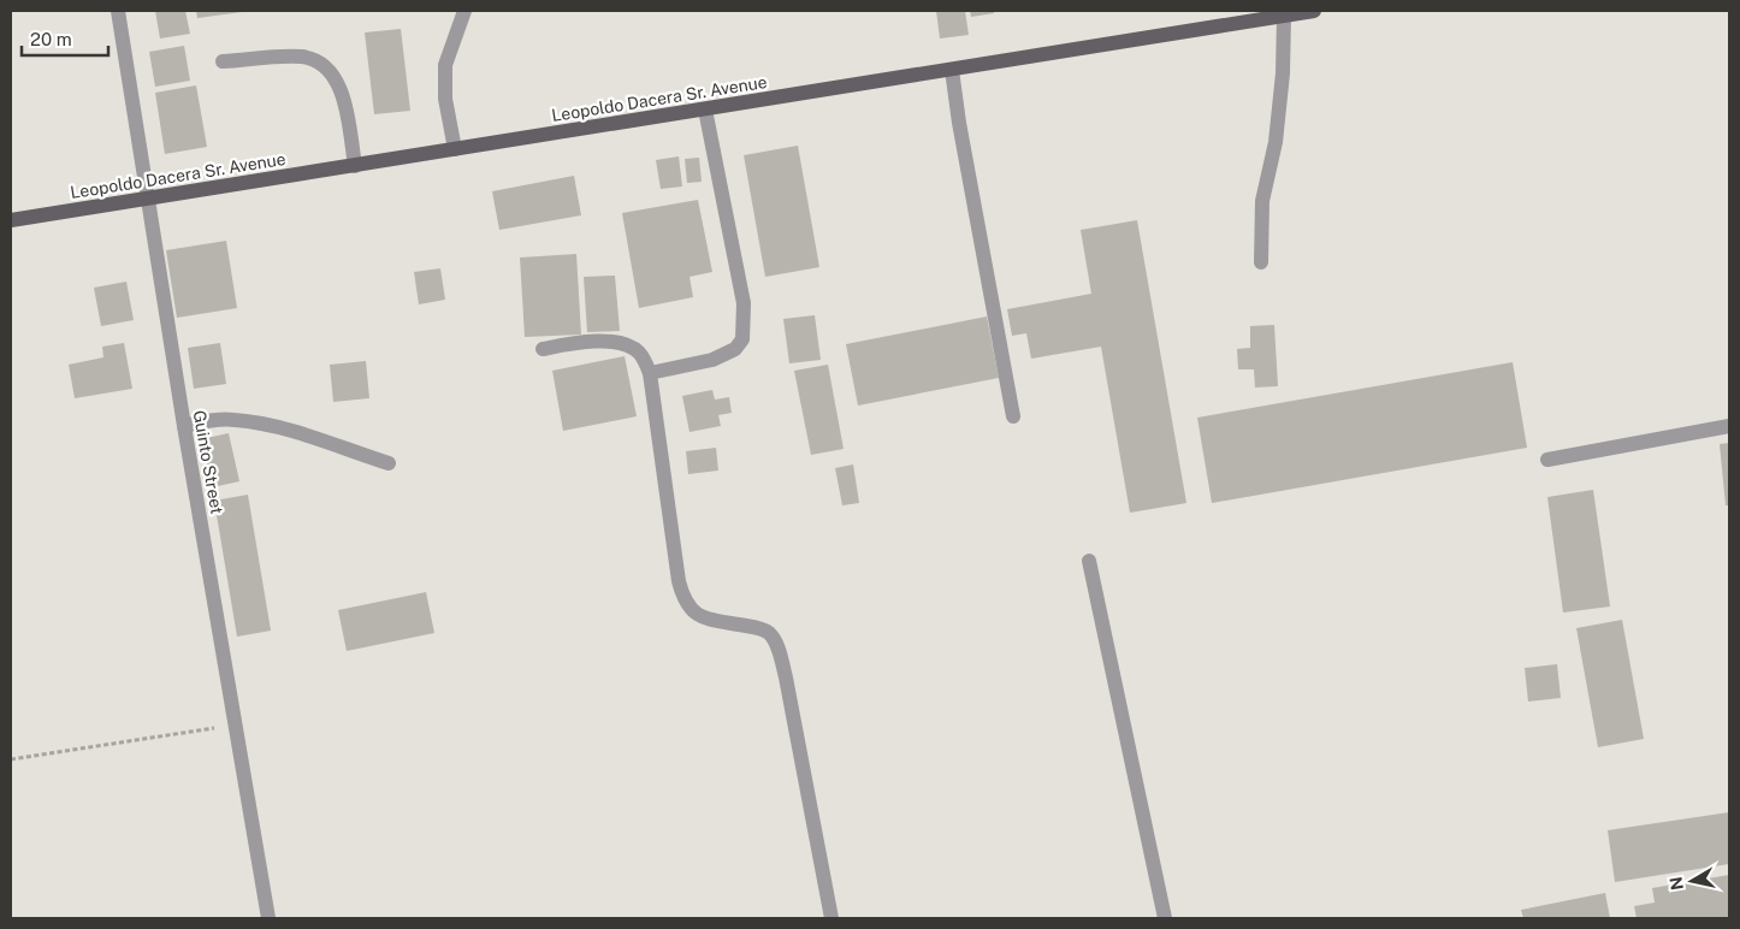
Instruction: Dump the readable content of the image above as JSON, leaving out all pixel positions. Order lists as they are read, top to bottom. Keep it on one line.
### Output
{"streets":{"main road":["Leopoldo Dacera Sr. Avenue"],"street":["Guinto Street"]},"crossings":[["Leopoldo Dacera Sr. Avenue","Guinto Street"]],"scale_bar":"20 m","north":"left"}
